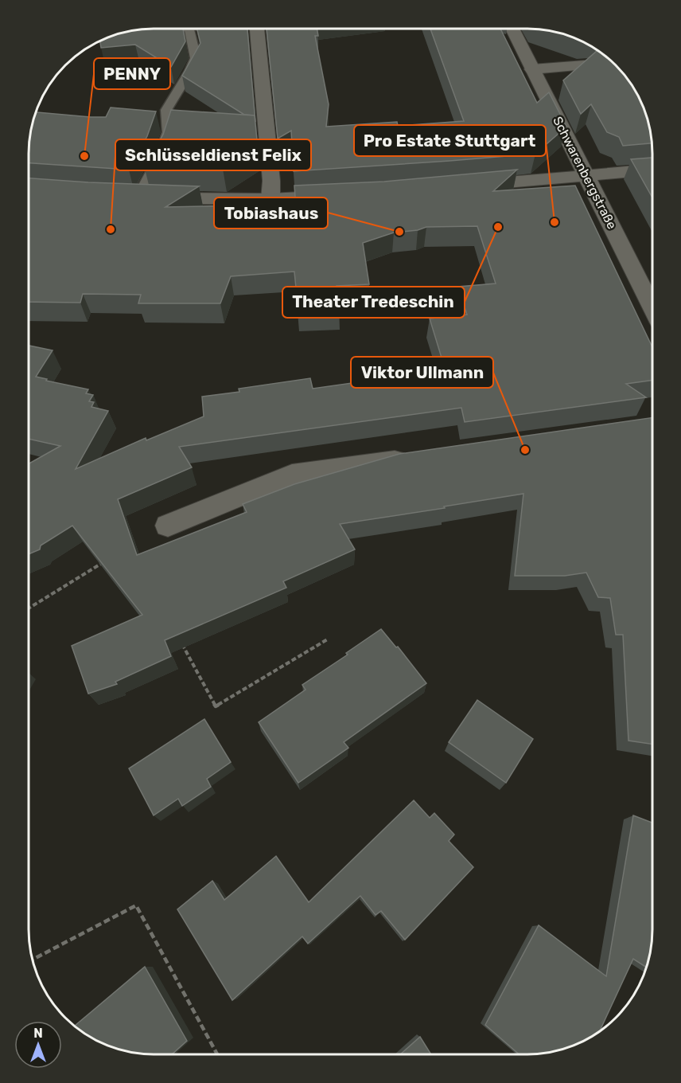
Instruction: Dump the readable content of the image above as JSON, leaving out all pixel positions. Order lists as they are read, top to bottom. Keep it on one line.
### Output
{"streets":{"street":["Schwarenbergstraße"]},"places":["PENNY","Pro Estate Stuttgart","Theater Tredeschin","Schlüsseldienst Felix","Tobiashaus","Viktor Ullmann"],"north":"top"}
